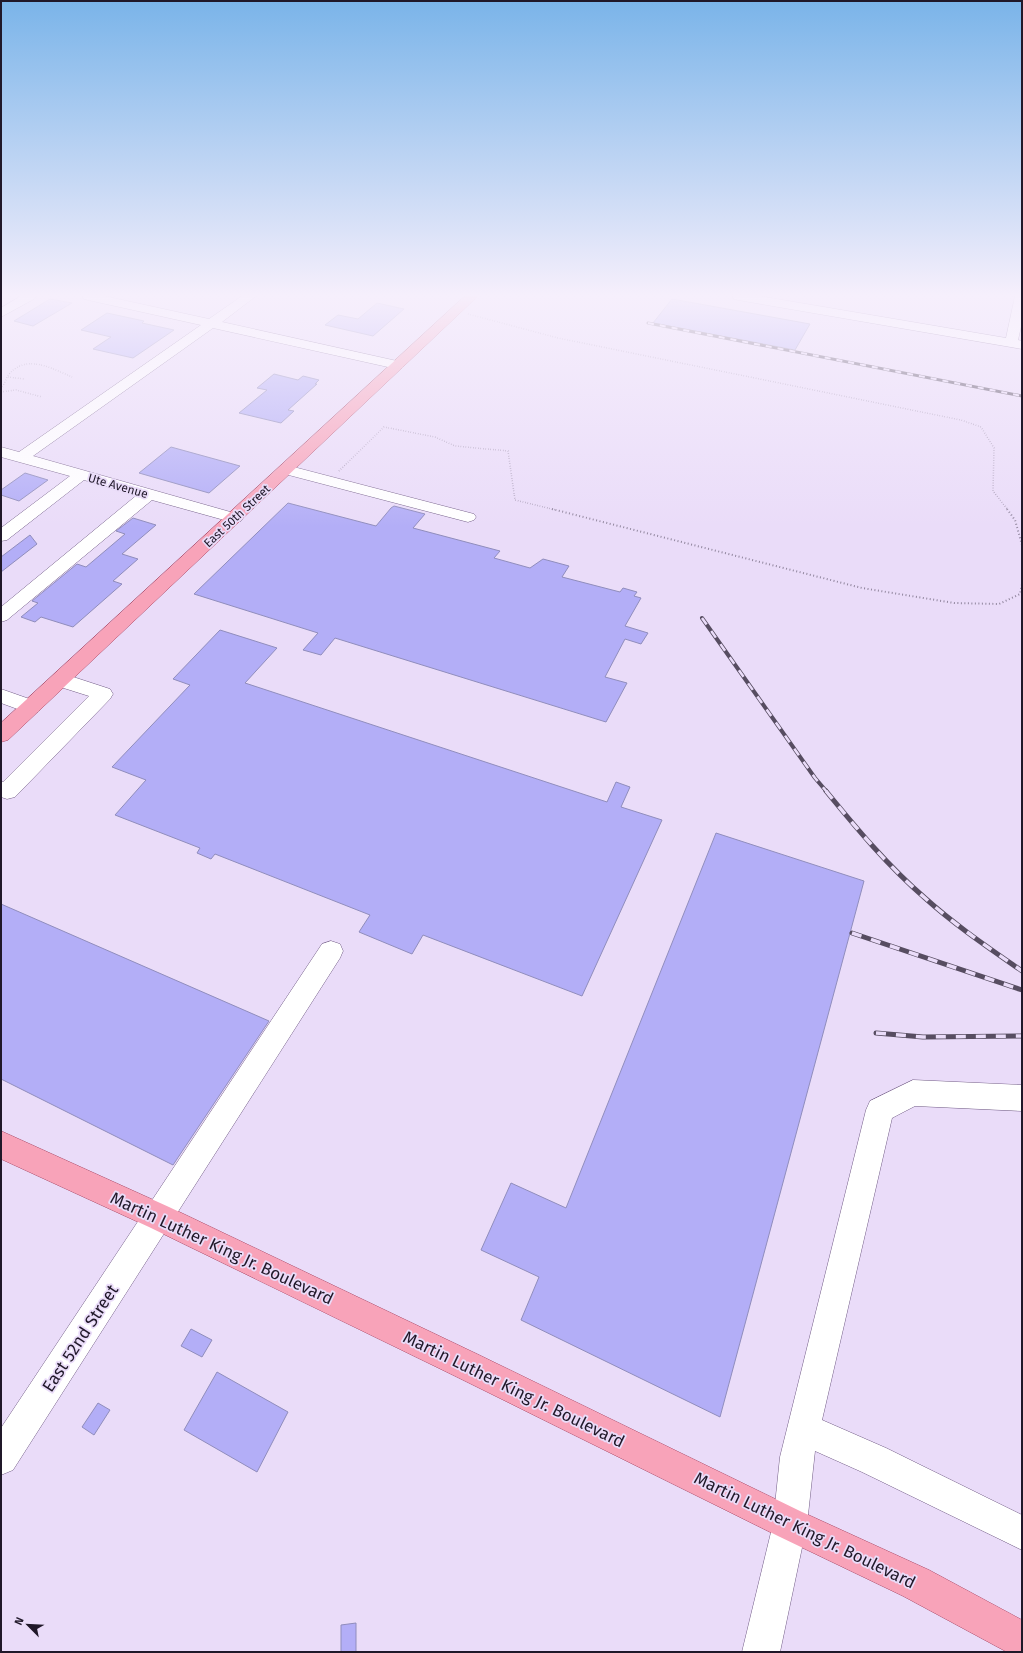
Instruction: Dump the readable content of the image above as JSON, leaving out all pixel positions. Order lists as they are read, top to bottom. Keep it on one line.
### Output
{"streets":{"main road":["East 50th Street","Martin Luther King Jr. Boulevard"],"street":["Ute Avenue","East 52nd Street"]},"crossings":[["Ute Avenue","East 50th Street"],["Martin Luther King Jr. Boulevard","East 52nd Street"]],"north":"top left"}
